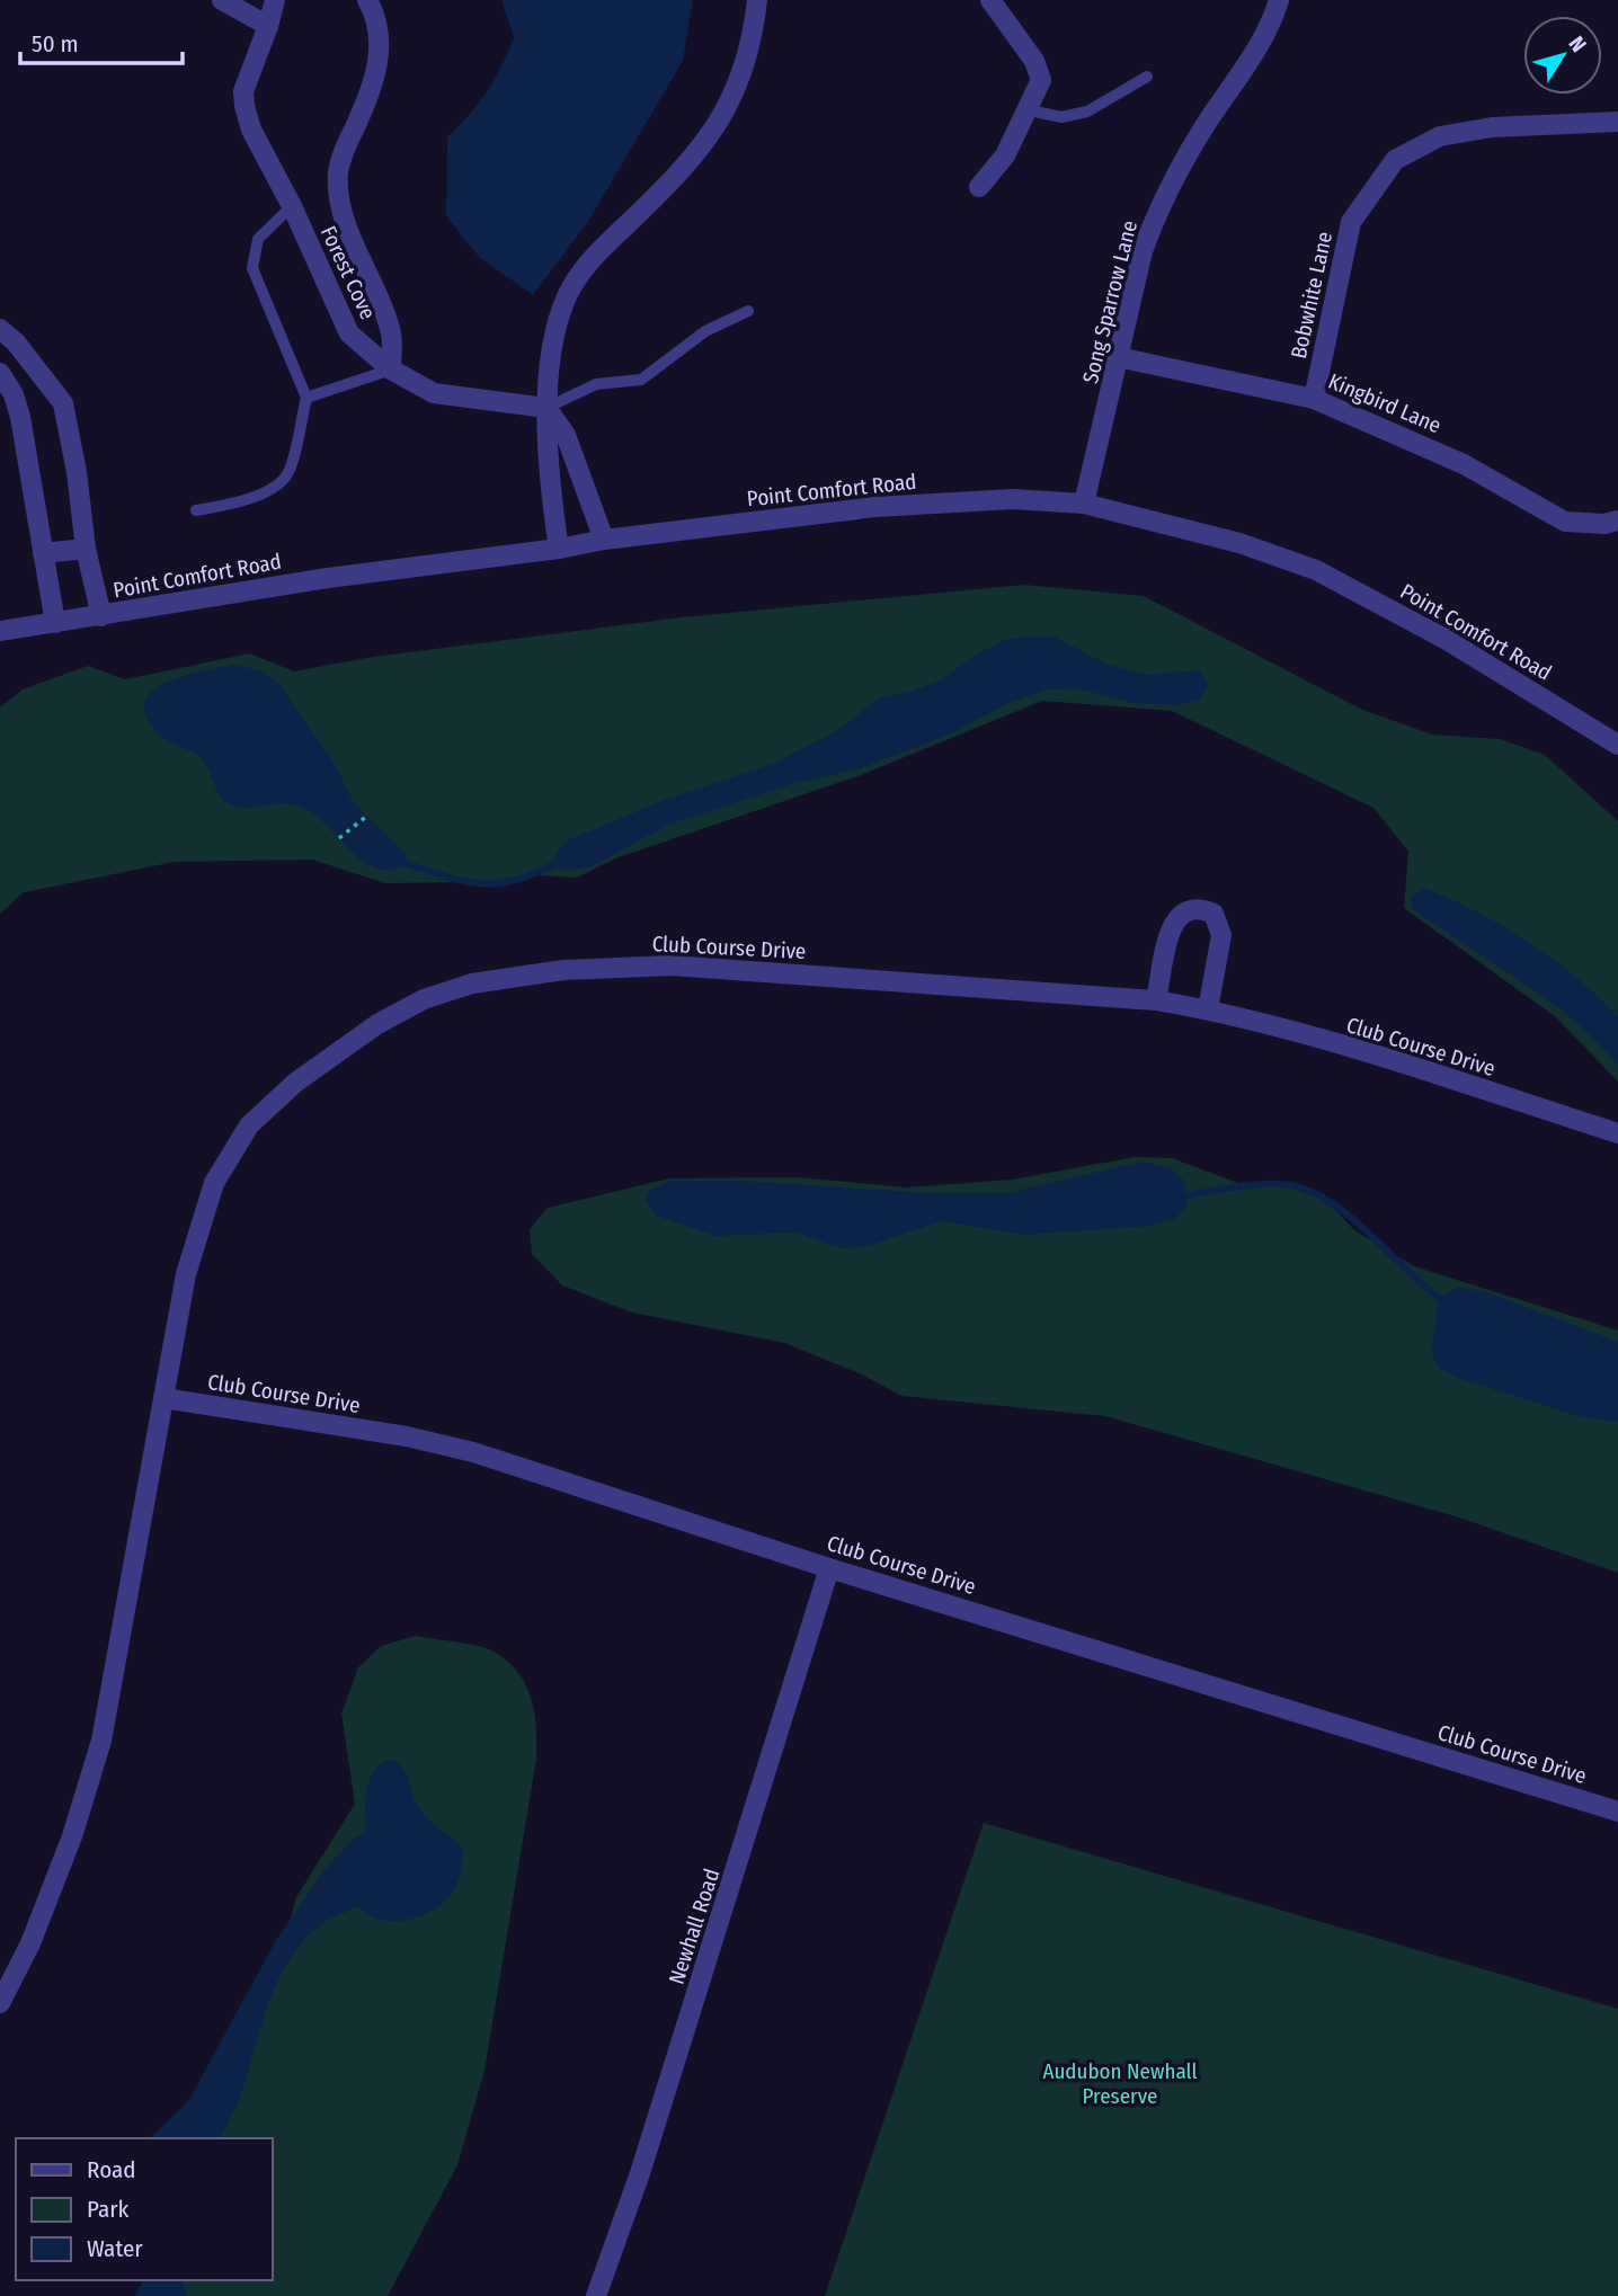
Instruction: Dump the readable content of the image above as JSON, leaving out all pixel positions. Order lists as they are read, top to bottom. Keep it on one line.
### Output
{"streets":{"street":["Forest Cove","Bobwhite Lane","Song Sparrow Lane","Kingbird Lane","Point Comfort Road","Club Course Drive","Newhall Road"]},"crossings":[["Bobwhite Lane","Kingbird Lane"],["Song Sparrow Lane","Kingbird Lane"],["Song Sparrow Lane","Point Comfort Road"],["Club Course Drive","Newhall Road"]],"parks":["Audubon Newhall Preserve"],"legend":["Road","Park","Water"],"scale_bar":"50 m","north":"top right"}
